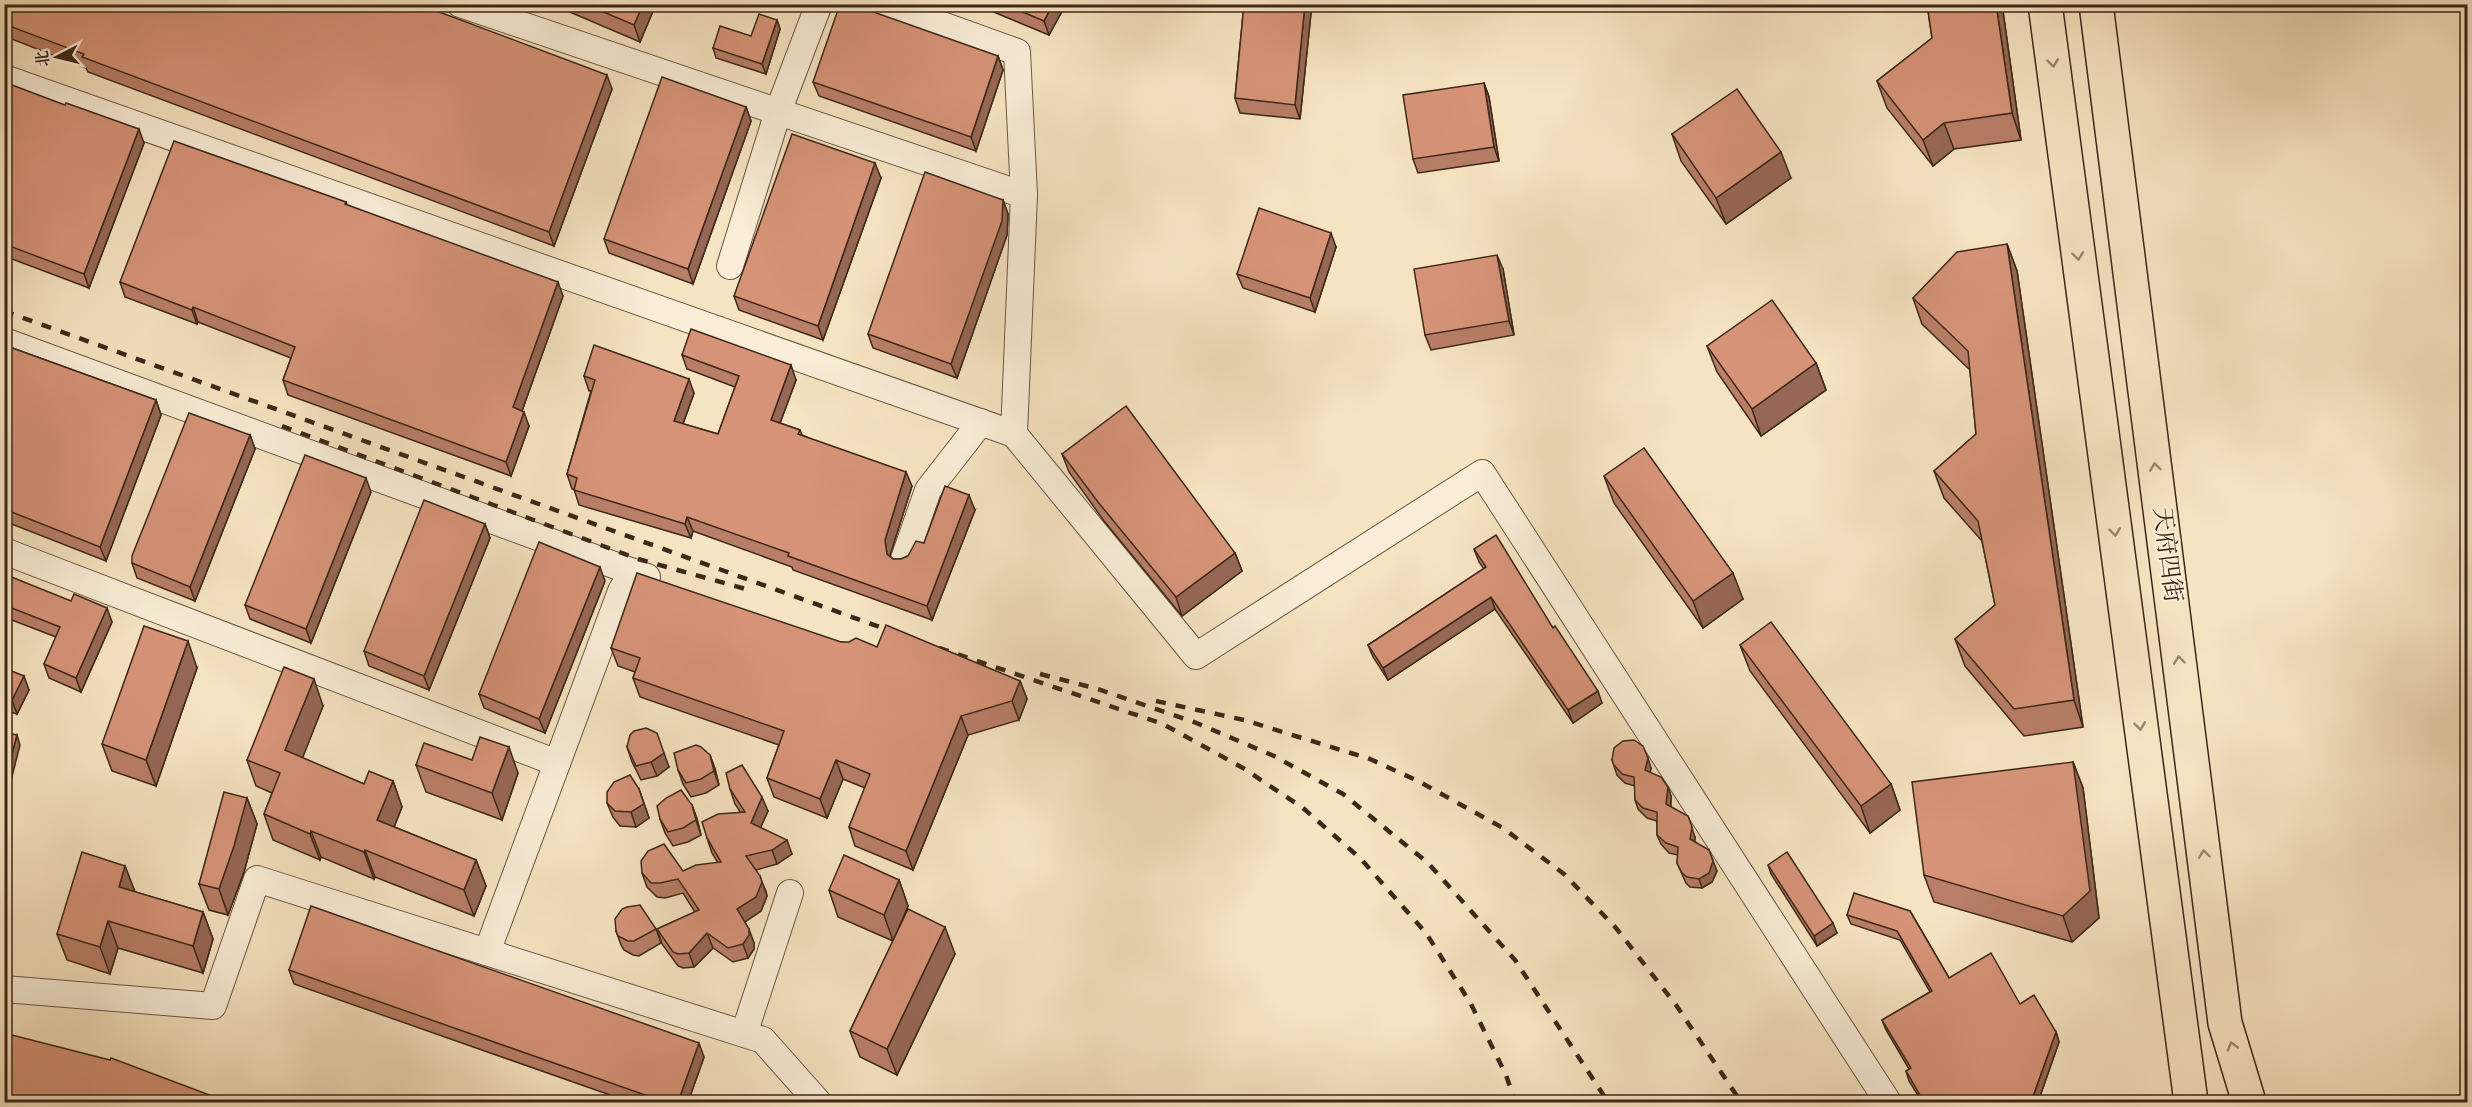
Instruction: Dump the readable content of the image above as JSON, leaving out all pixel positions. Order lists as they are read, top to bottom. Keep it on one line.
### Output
{"streets":{"main road":["天府四街"]},"north":"left"}
